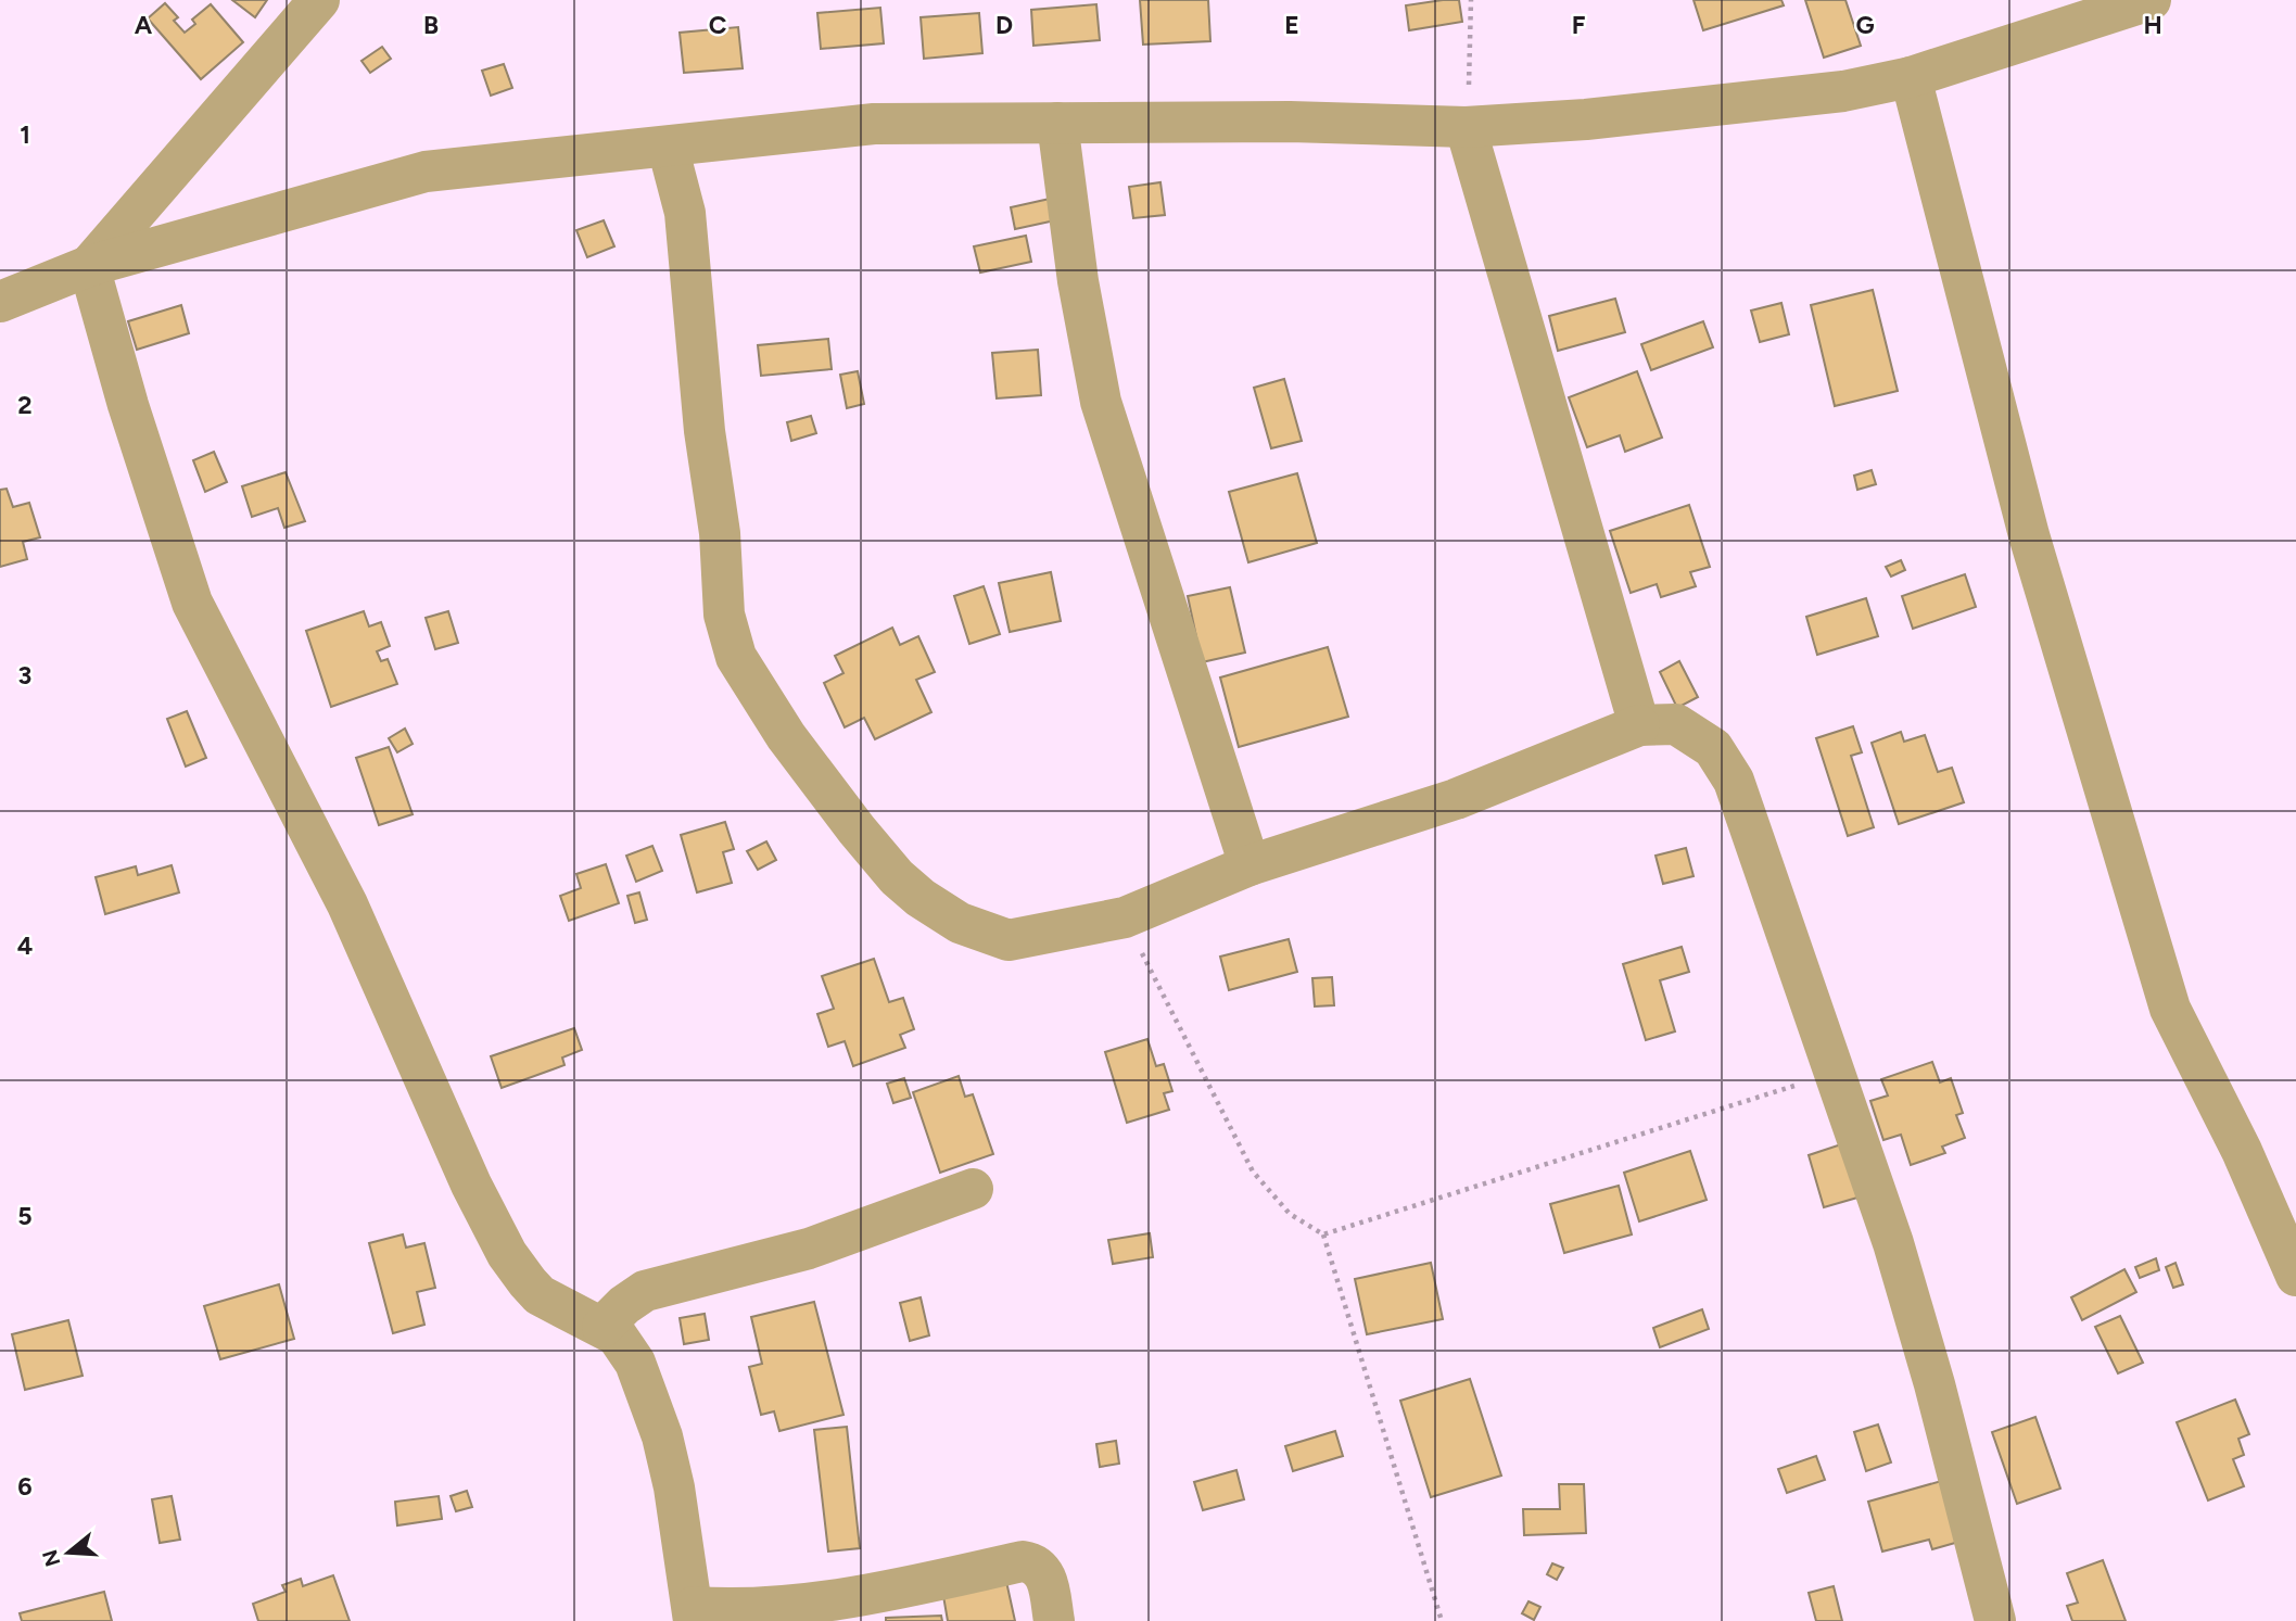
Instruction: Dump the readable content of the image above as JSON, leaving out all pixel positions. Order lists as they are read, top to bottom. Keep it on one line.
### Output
{"north":"left","grid":{"columns":["A","B","C","D","E","F","G","H"],"rows":["1","2","3","4","5","6"]}}
